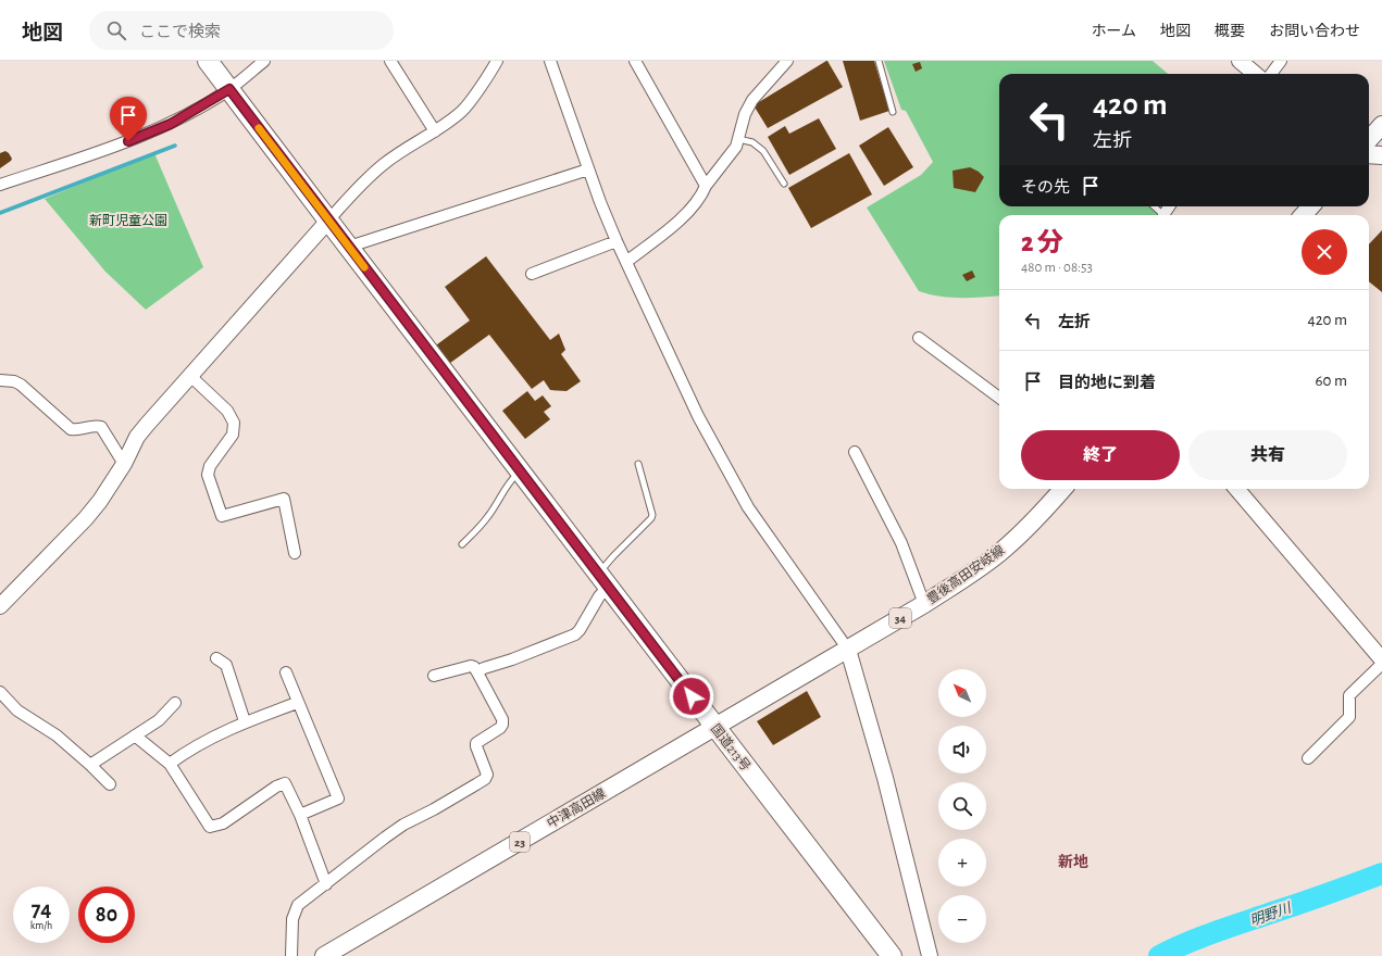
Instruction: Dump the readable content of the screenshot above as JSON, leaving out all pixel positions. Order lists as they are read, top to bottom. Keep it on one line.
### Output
{"streets":{"highway":["国道213号"],"main road":["豊後高田安岐線","34","中津高田線","23"]},"crossings":[["豊後高田安岐線","国道213号"],["豊後高田安岐線","中津高田線"],["国道213号","中津高田線"]],"districts":["新地"],"water":["明野川"],"parks":["新町児童公園"],"north":"top left","page":{"header":"地図","search":"ここで検索","nav":["ホーム","地図","概要","お問い合わせ"],"turn":["420 m","左折"],"then":"その先","heading":["2 分","480 m · 08:53"],"list":[{"name":"左折","value":"420 m"},{"name":"目的地に到着","value":"60 m"}],"buttons":["終了","共有"],"map_buttons":["+","−"],"speed":"74 km/h","limit":"80"}}
